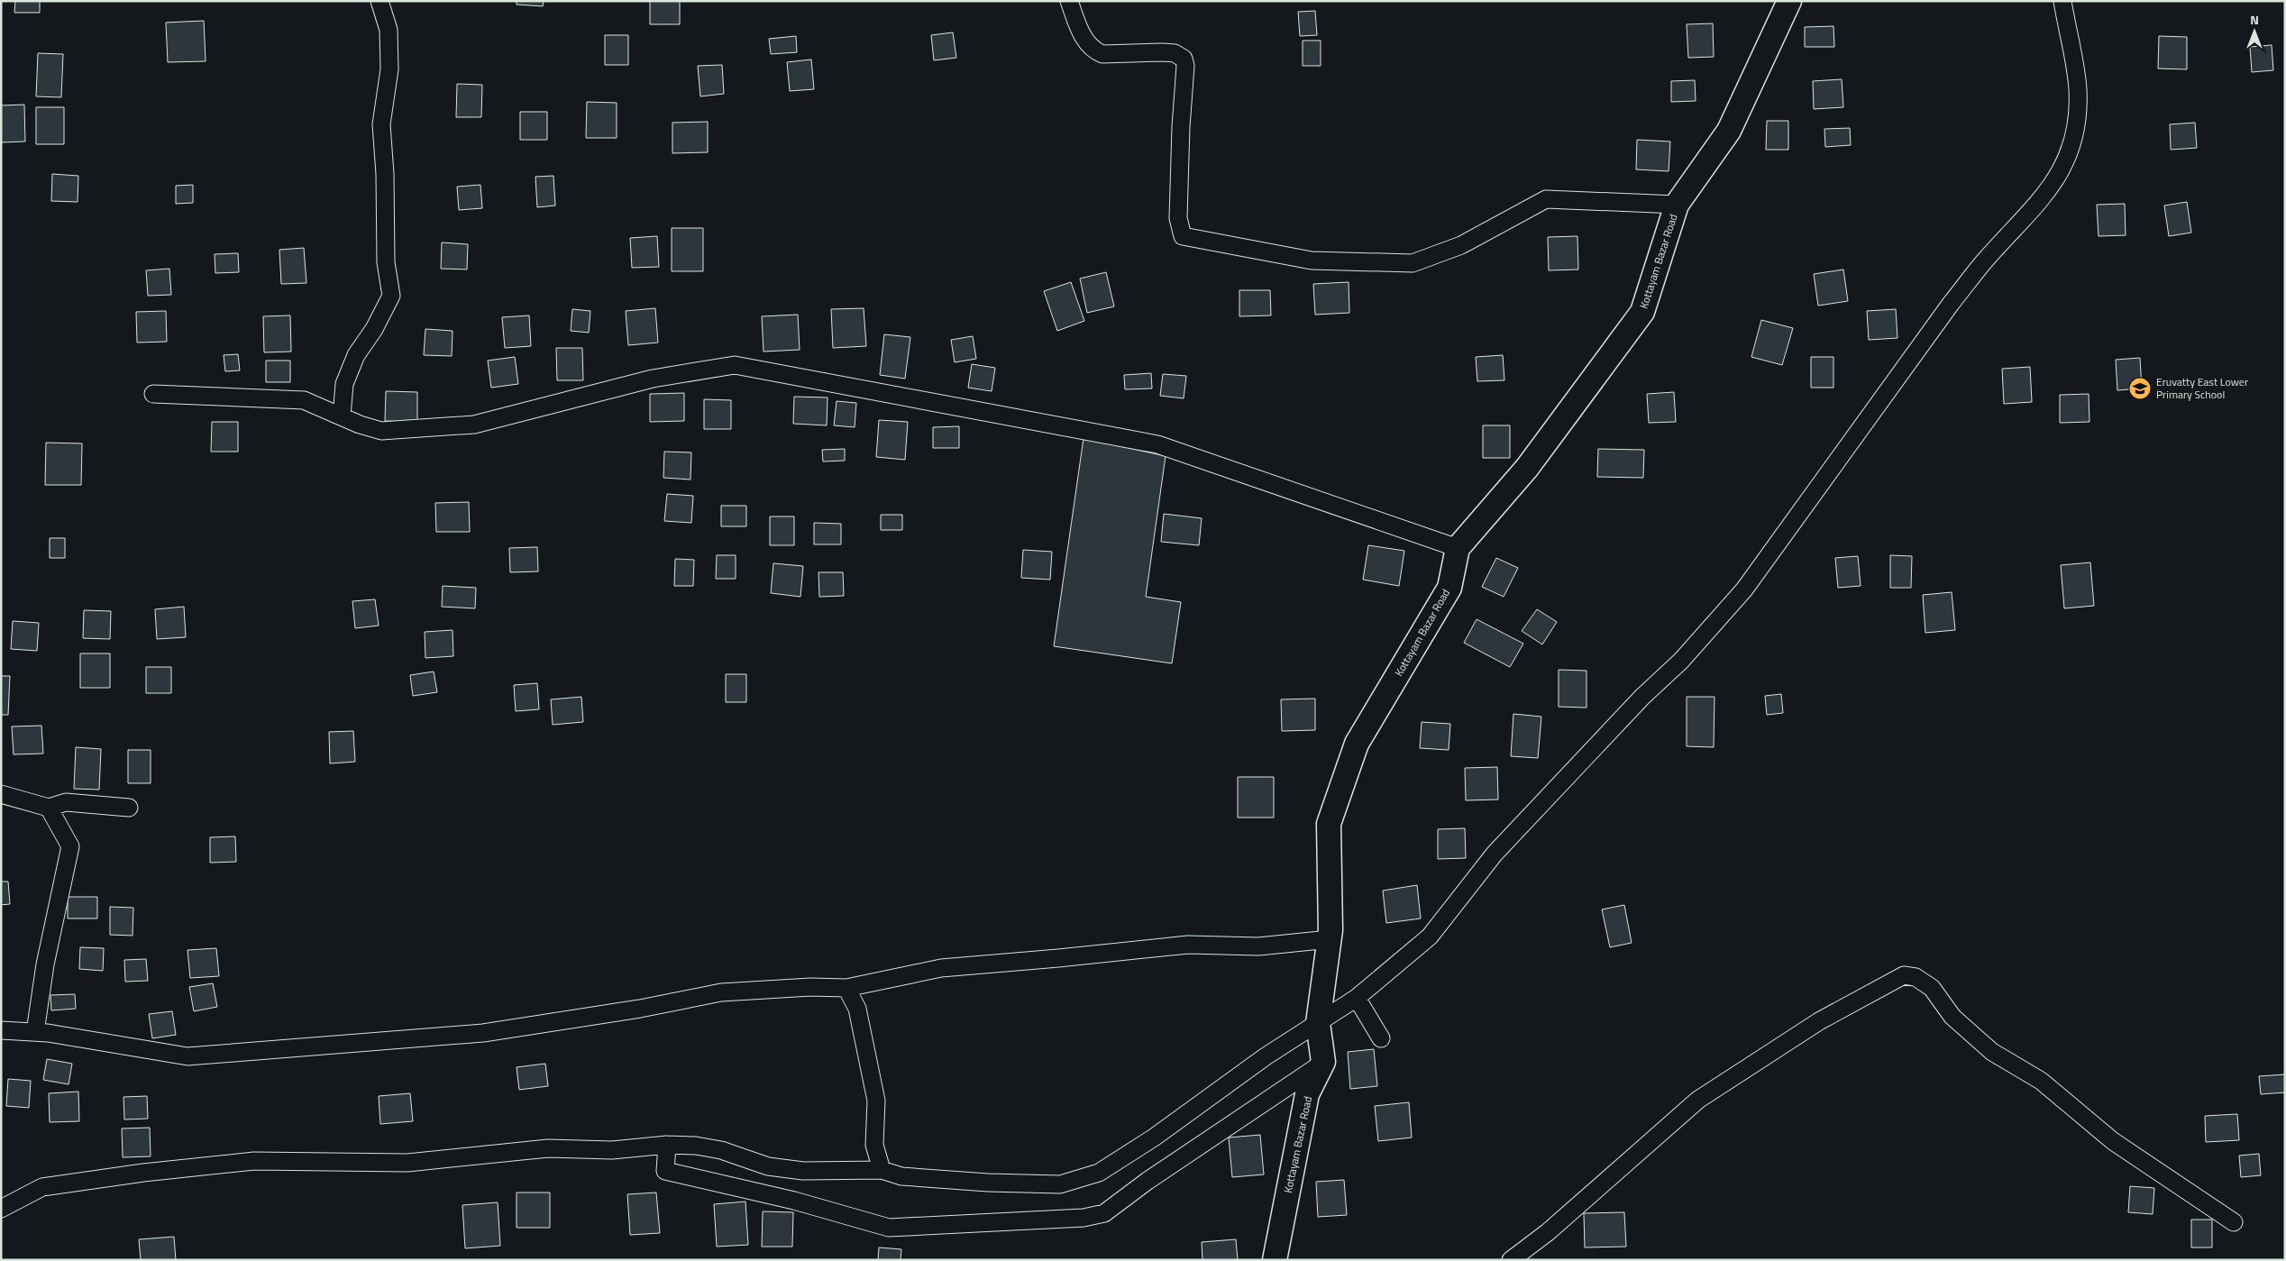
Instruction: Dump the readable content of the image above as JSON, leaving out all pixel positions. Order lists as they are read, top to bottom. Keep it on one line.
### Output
{"streets":{"main road":["Kottayam Bazar Road"]},"places":{"school or university":["Eruvatty East Lower Primary School"]},"north":"top"}
